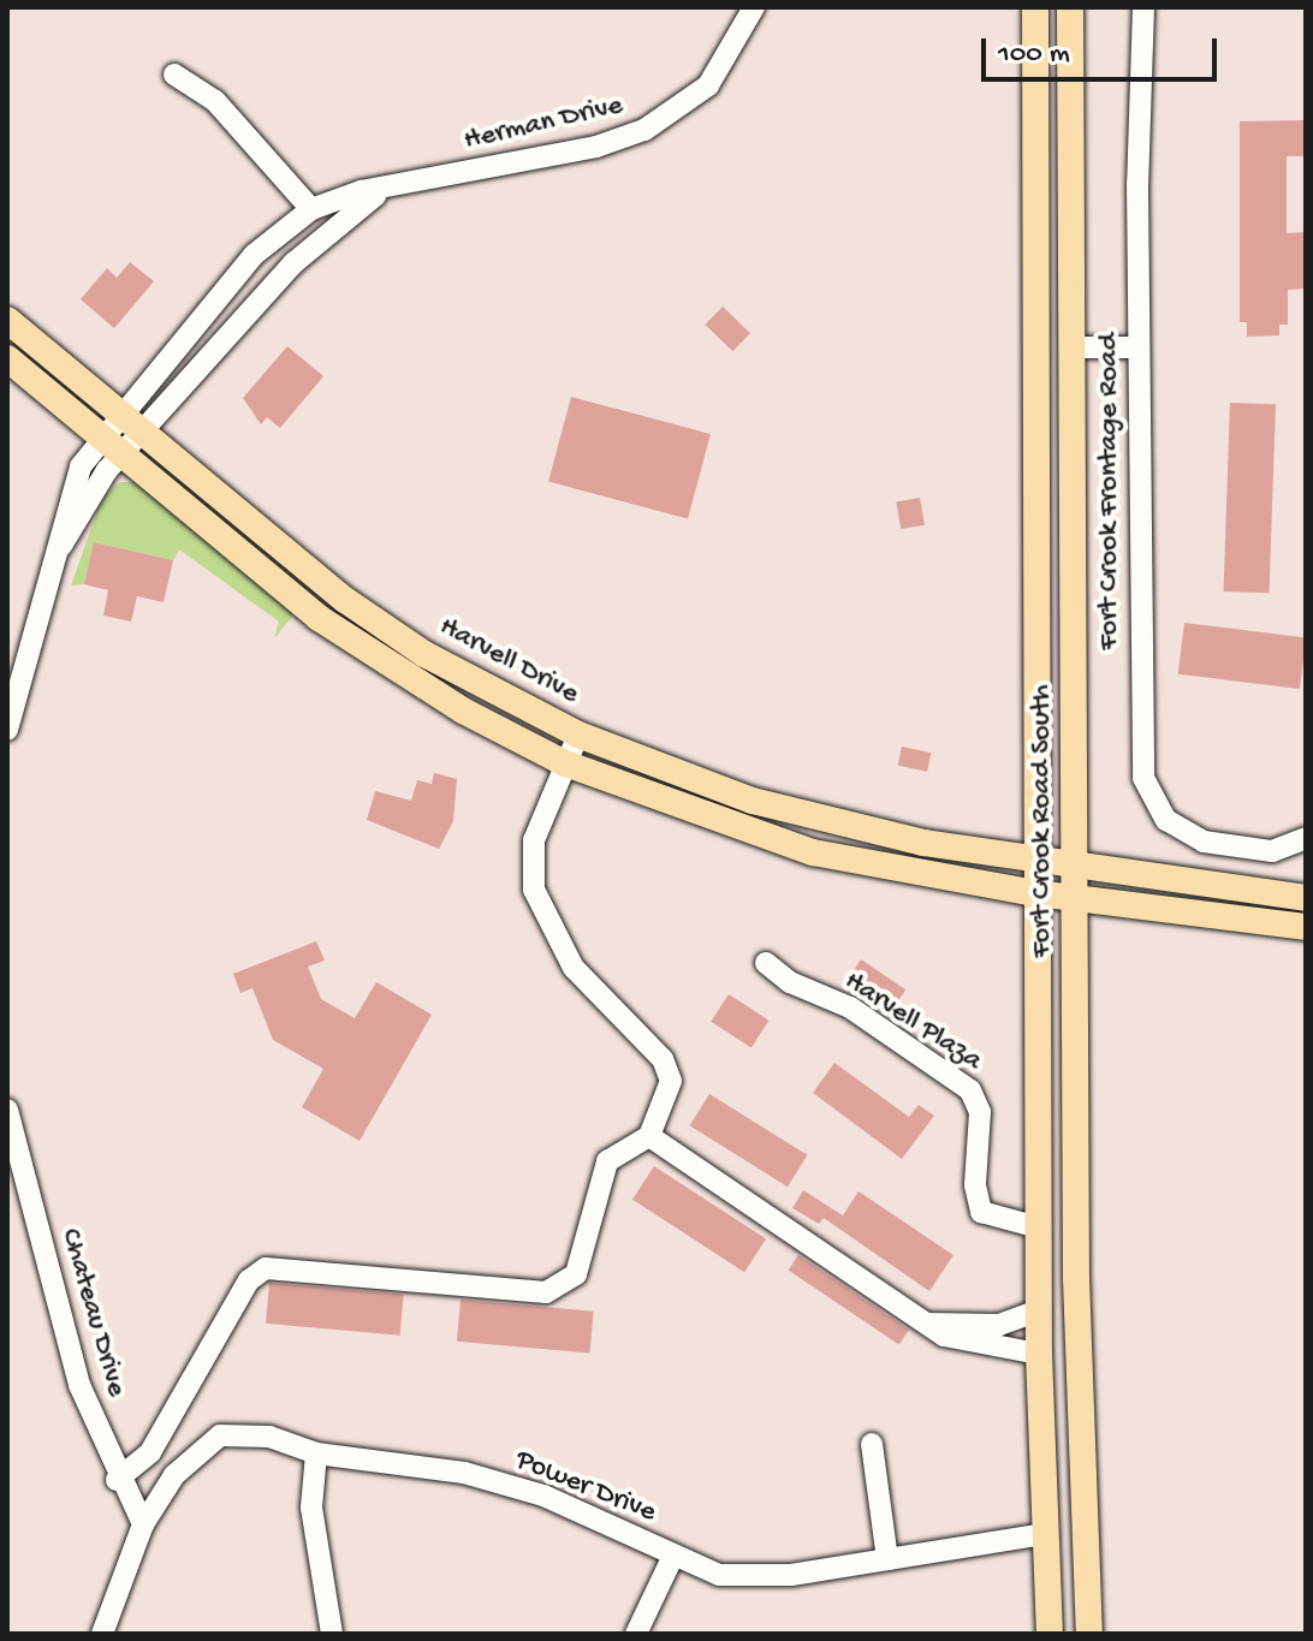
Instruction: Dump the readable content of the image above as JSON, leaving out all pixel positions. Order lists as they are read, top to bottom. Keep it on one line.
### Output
{"streets":{"main road":["Harvell Drive","Fort Crook Road South"],"street":["Herman Drive","Fort Crook Frontage Road","Harvell Plaza","Chateau Drive","Power Drive"]},"crossings":[["Herman Drive","Harvell Drive"],["Harvell Drive","Fort Crook Road South"],["Fort Crook Road South","Harvell Plaza"],["Fort Crook Road South","Power Drive"],["Chateau Drive","Power Drive"]],"scale_bar":"100 m"}
